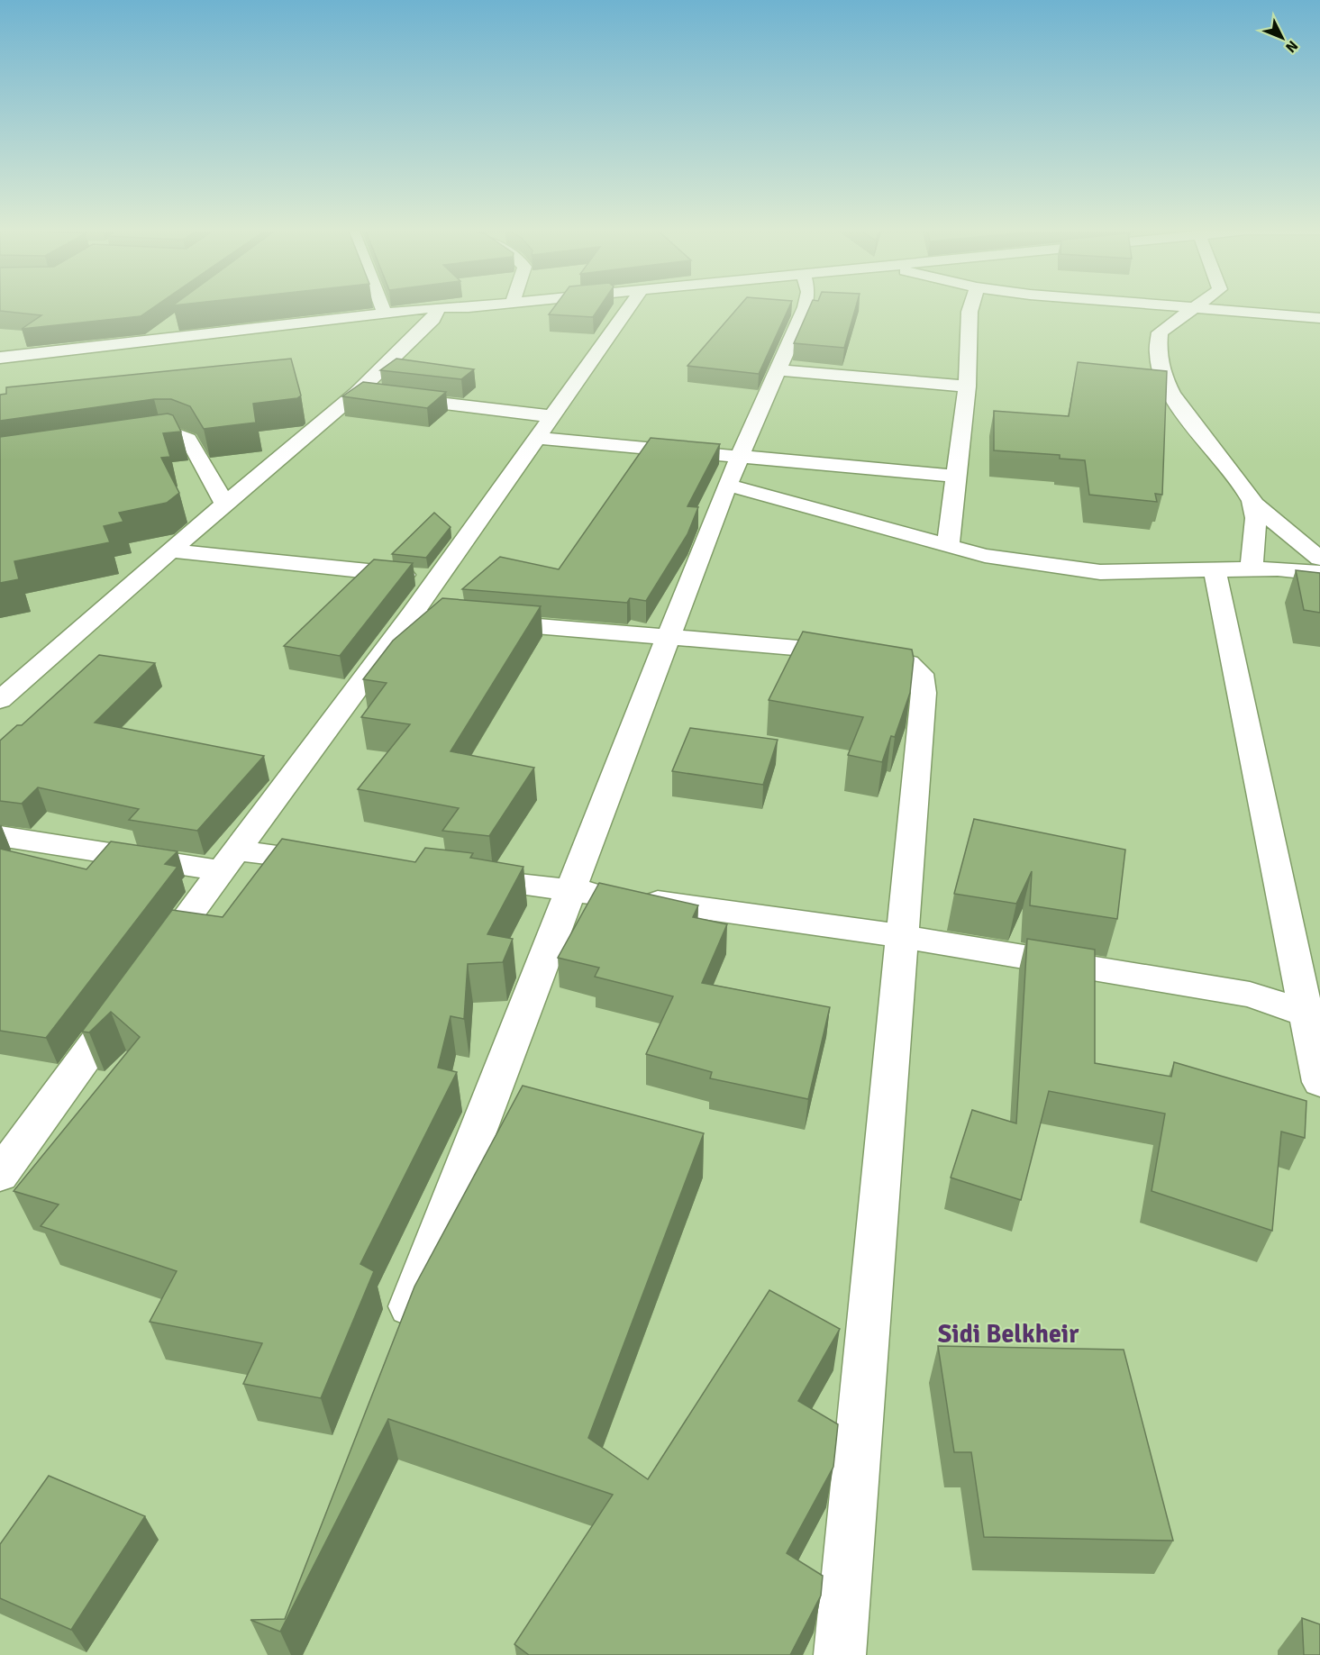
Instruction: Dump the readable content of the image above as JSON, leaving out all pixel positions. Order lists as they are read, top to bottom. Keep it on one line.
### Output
{"districts":["Sidi Belkheir"],"north":"bottom right"}
